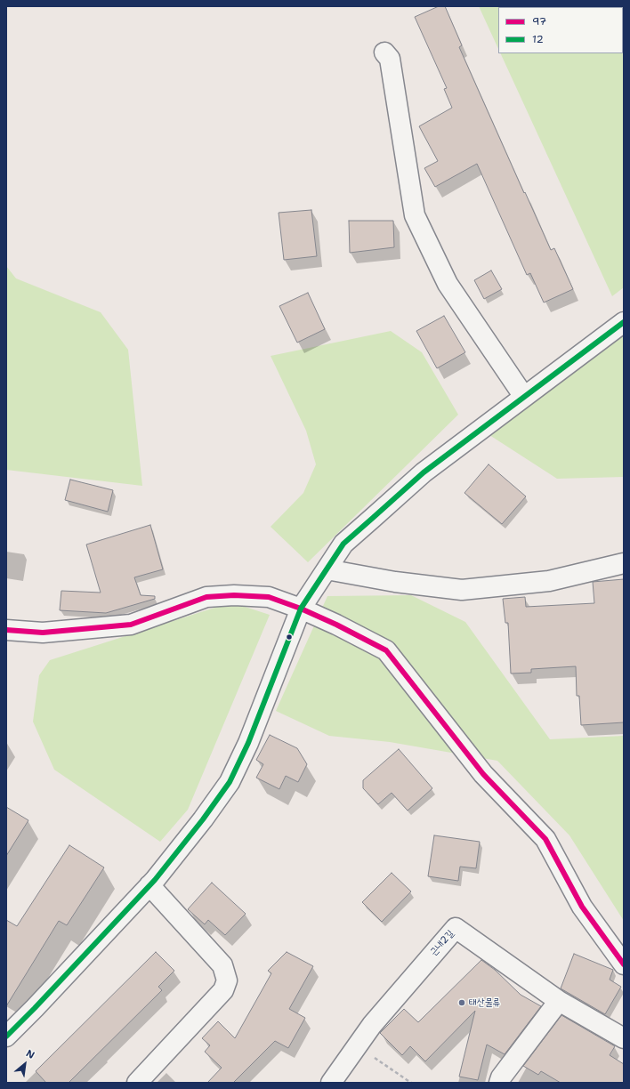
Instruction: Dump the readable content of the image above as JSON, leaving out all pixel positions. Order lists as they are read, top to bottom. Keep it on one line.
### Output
{"streets":{"street":["근내2길"]},"places":["태산물류"],"lines":["transit line 12","transit line 97"],"legend":["97","12"],"north":"top right"}
